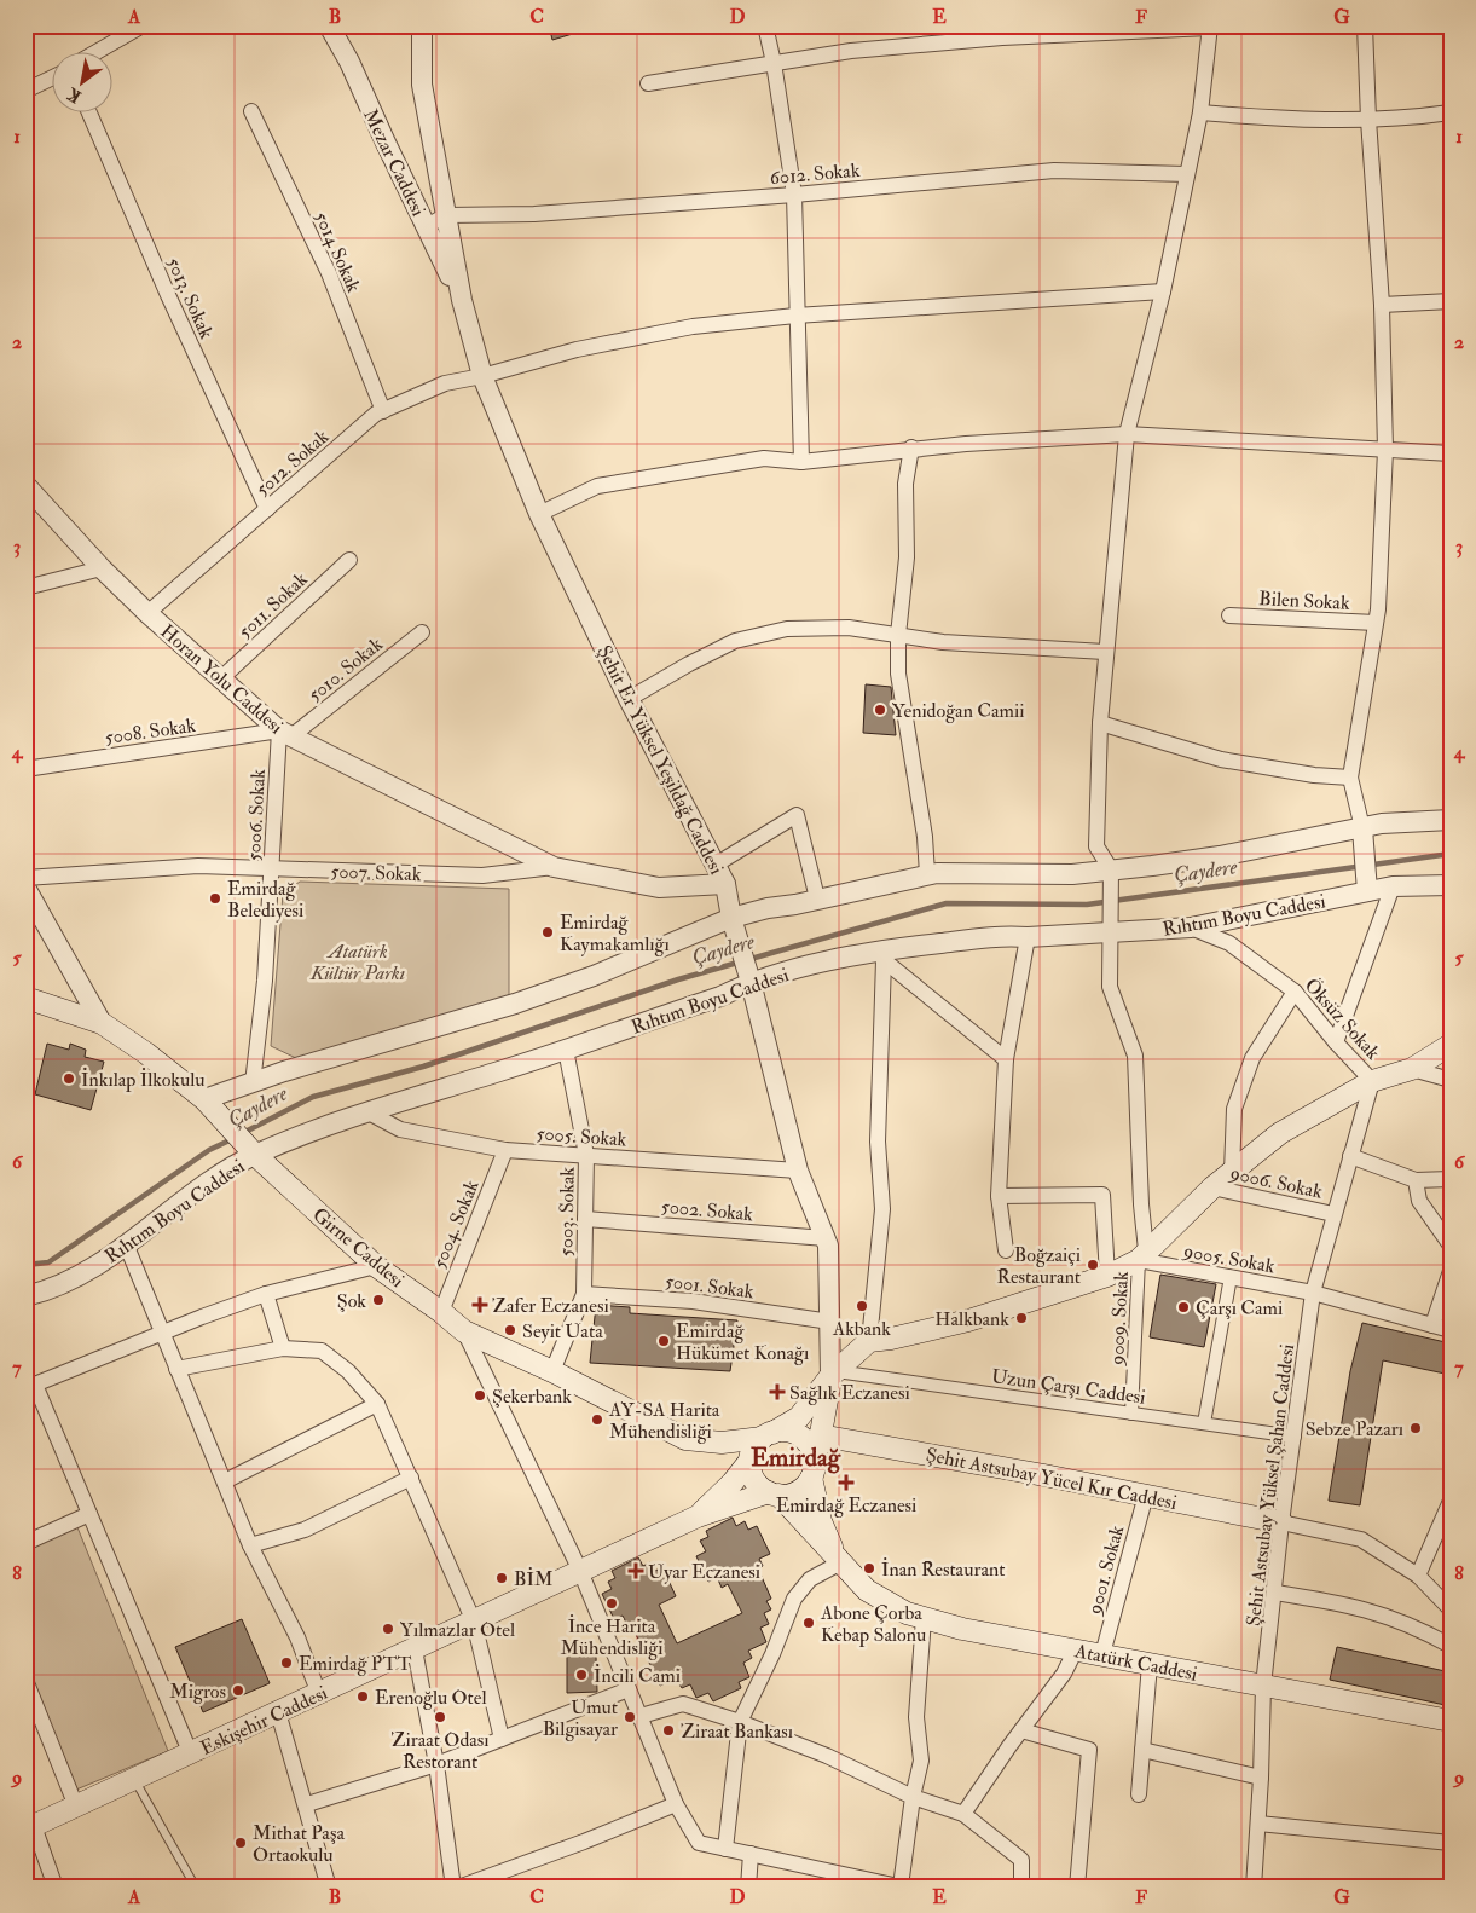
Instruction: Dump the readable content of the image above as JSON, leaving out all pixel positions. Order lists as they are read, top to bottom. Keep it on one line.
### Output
{"streets":{"main road":["Girne Caddesi","Şehit Astsubay Yücel Kır Caddesi","Atatürk Caddesi","Eskişehir Caddesi"],"street":["Mezar Caddesi","6012. Sokak","5014 Sokak","5013. Sokak","5012. Sokak","Bilen Sokak","5011. Sokak","5010. Sokak","Horan Yolu Caddesi","5008. Sokak","Şehit Er Yüksel Yeşildağ Caddesi","5006. Sokak","5007. Sokak","Rıhtım Boyu Caddesi","Öksüz Sokak","5005. Sokak","9006. Sokak","5002. Sokak","5003. Sokak","5004. Sokak","9005. Sokak","5001. Sokak","9009. Sokak","Uzun Çarşı Caddesi","Şehit Astsubay Yüksel Şahan Caddesi","9001. Sokak"]},"crossings":[["Mezar Caddesi","Şehit Er Yüksel Yeşildağ Caddesi"],["5014 Sokak","5012. Sokak"],["5013. Sokak","5012. Sokak"],["5012. Sokak","Horan Yolu Caddesi"],["5012. Sokak","Şehit Er Yüksel Yeşildağ Caddesi"],["5011. Sokak","Horan Yolu Caddesi"],["5010. Sokak","Horan Yolu Caddesi"],["5010. Sokak","5008. Sokak"],["5010. Sokak","5006. Sokak"],["Horan Yolu Caddesi","5008. Sokak"],["Horan Yolu Caddesi","5006. Sokak"],["Horan Yolu Caddesi","5007. Sokak"],["5008. Sokak","5006. Sokak"],["Şehit Er Yüksel Yeşildağ Caddesi","5007. Sokak"],["Şehit Er Yüksel Yeşildağ Caddesi","Rıhtım Boyu Caddesi"],["Şehit Er Yüksel Yeşildağ Caddesi","5005. Sokak"],["Şehit Er Yüksel Yeşildağ Caddesi","5002. Sokak"],["Şehit Er Yüksel Yeşildağ Caddesi","5001. Sokak"],["Şehit Er Yüksel Yeşildağ Caddesi","Uzun Çarşı Caddesi"],["5006. Sokak","5007. Sokak"],["Rıhtım Boyu Caddesi","Öksüz Sokak"],["Rıhtım Boyu Caddesi","5005. Sokak"],["Rıhtım Boyu Caddesi","5003. Sokak"],["Rıhtım Boyu Caddesi","Girne Caddesi"],["Öksüz Sokak","Şehit Astsubay Yüksel Şahan Caddesi"],["5005. Sokak","5003. Sokak"],["5005. Sokak","5004. Sokak"],["9006. Sokak","Şehit Astsubay Yüksel Şahan Caddesi"],["5002. Sokak","5003. Sokak"],["5003. Sokak","Girne Caddesi"],["5003. Sokak","5001. Sokak"],["5004. Sokak","Girne Caddesi"],["Girne Caddesi","Atatürk Caddesi"],["Girne Caddesi","Eskişehir Caddesi"],["9005. Sokak","9009. Sokak"],["9005. Sokak","Şehit Astsubay Yüksel Şahan Caddesi"],["9009. Sokak","Uzun Çarşı Caddesi"],["Uzun Çarşı Caddesi","Şehit Astsubay Yüksel Şahan Caddesi"],["Şehit Astsubay Yücel Kır Caddesi","Şehit Astsubay Yüksel Şahan Caddesi"],["Şehit Astsubay Yücel Kır Caddesi","9001. Sokak"],["Şehit Astsubay Yüksel Şahan Caddesi","Atatürk Caddesi"],["9001. Sokak","Atatürk Caddesi"],["Atatürk Caddesi","Eskişehir Caddesi"]],"districts":["Emirdağ"],"water":["Çaydere"],"parks":["Atatürk Kültür Parkı"],"places":{"other":["Yenidoğan Camii","Emirdağ Belediyesi","Emirdağ Kaymakamlığı","İnkılap İlkokulu","Boğzaiçi Restaurant","Şok","Akbank","Çarşı Cami","Halkbank","Seyit Uata","Emirdağ Hükümet Konağı","Şekerbank","AY-SA Harita Mühendisliği","Sebze Pazarı","İnan Restaurant","BİM","İnce Harita Mühendisliği","Abone Çorba Kebap Salonu","Yılmazlar Otel","Emirdağ PTT","İncili Cami","Migros","Erenoğlu Otel","Ziraat Odası Restorant","Umut Bilgisayar","Ziraat Bankası","Mithat Paşa Ortaokulu"],"health":["Zafer Eczanesi","Sağlık Eczanesi","Emirdağ Eczanesi","Uyar Eczanesi"]},"north":"bottom left","grid":{"columns":["A","B","C","D","E","F","G"],"rows":["1","2","3","4","5","6","7","8","9"]}}
